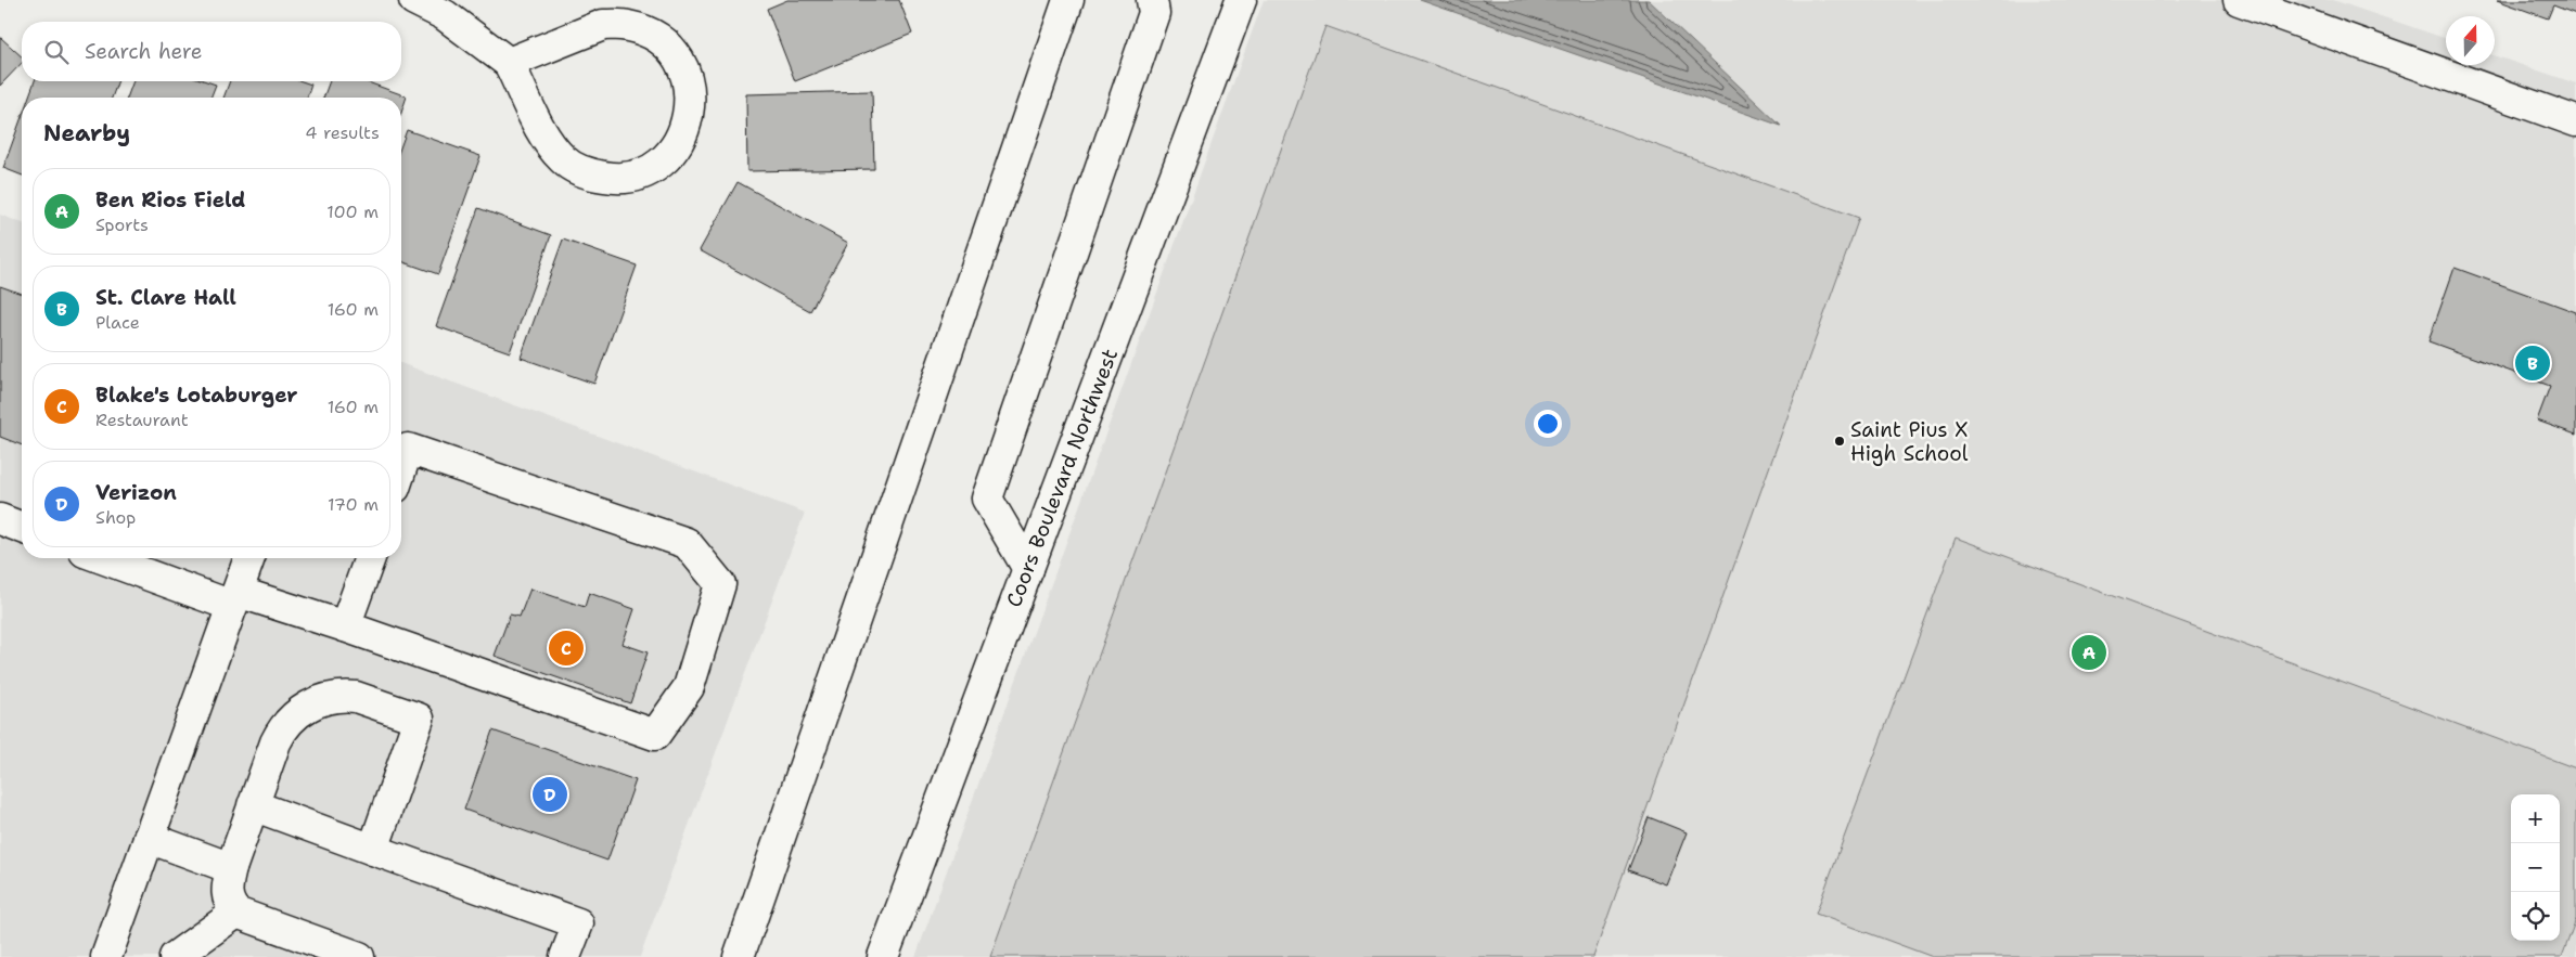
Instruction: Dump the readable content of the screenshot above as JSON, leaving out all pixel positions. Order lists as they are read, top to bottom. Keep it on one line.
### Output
{"streets":{"main road":["Coors Boulevard Northwest"]},"places":["Saint Pius X High School"],"north":"top","page":{"search":"Search here","heading":["Nearby","4 results"],"list":[{"mark":"A","name":"Ben Rios Field","note":"Sports","value":"100 m"},{"mark":"B","name":"St. Clare Hall","note":"Place","value":"160 m"},{"mark":"C","name":"Blake's Lotaburger","note":"Restaurant","value":"160 m"},{"mark":"D","name":"Verizon","note":"Shop","value":"170 m"}],"pins":["B","C","A","D"],"map_buttons":["+","−"]}}
